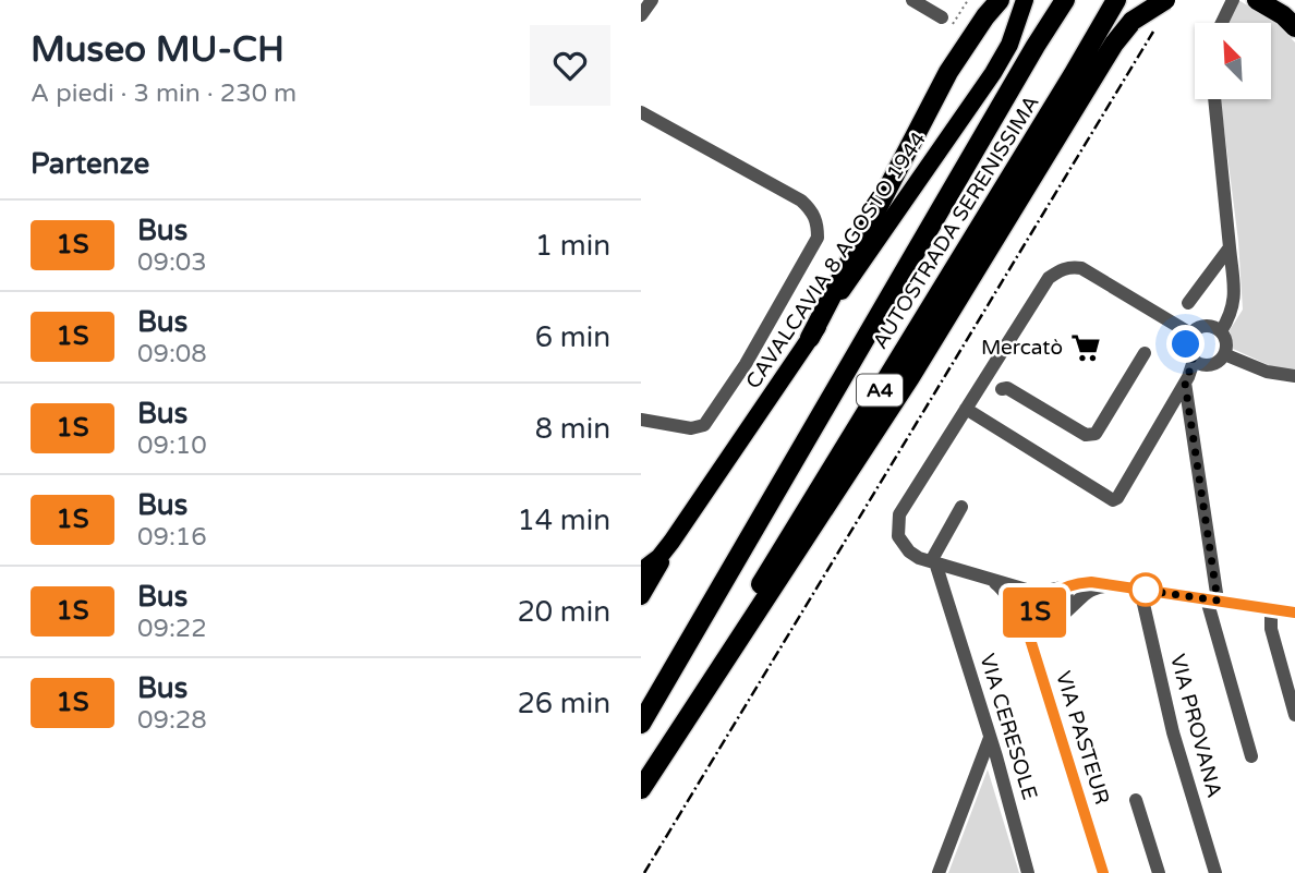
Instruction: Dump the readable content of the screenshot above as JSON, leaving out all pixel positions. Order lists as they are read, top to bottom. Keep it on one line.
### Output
{"streets":{"highway":["AUTOSTRADA SERENISSIMA","A4"],"main road":["CAVALCAVIA 8 AGOSTO 1944"],"street":["VIA PROVANA","VIA CERESOLE","VIA PASTEUR"]},"places":{"supermarket":["Mercatò"]},"lines":["bus line 1S"],"north":"top left","page":{"heading":[["Museo MU-CH","A piedi · 3 min · 230 m"],"Partenze"],"on_map":"1S","list":[{"mark":"1S","name":"Bus","note":"09:03","value":"1 min"},{"mark":"1S","name":"Bus","note":"09:08","value":"6 min"},{"mark":"1S","name":"Bus","note":"09:10","value":"8 min"},{"mark":"1S","name":"Bus","note":"09:16","value":"14 min"},{"mark":"1S","name":"Bus","note":"09:22","value":"20 min"},{"mark":"1S","name":"Bus","note":"09:28","value":"26 min"}]}}
